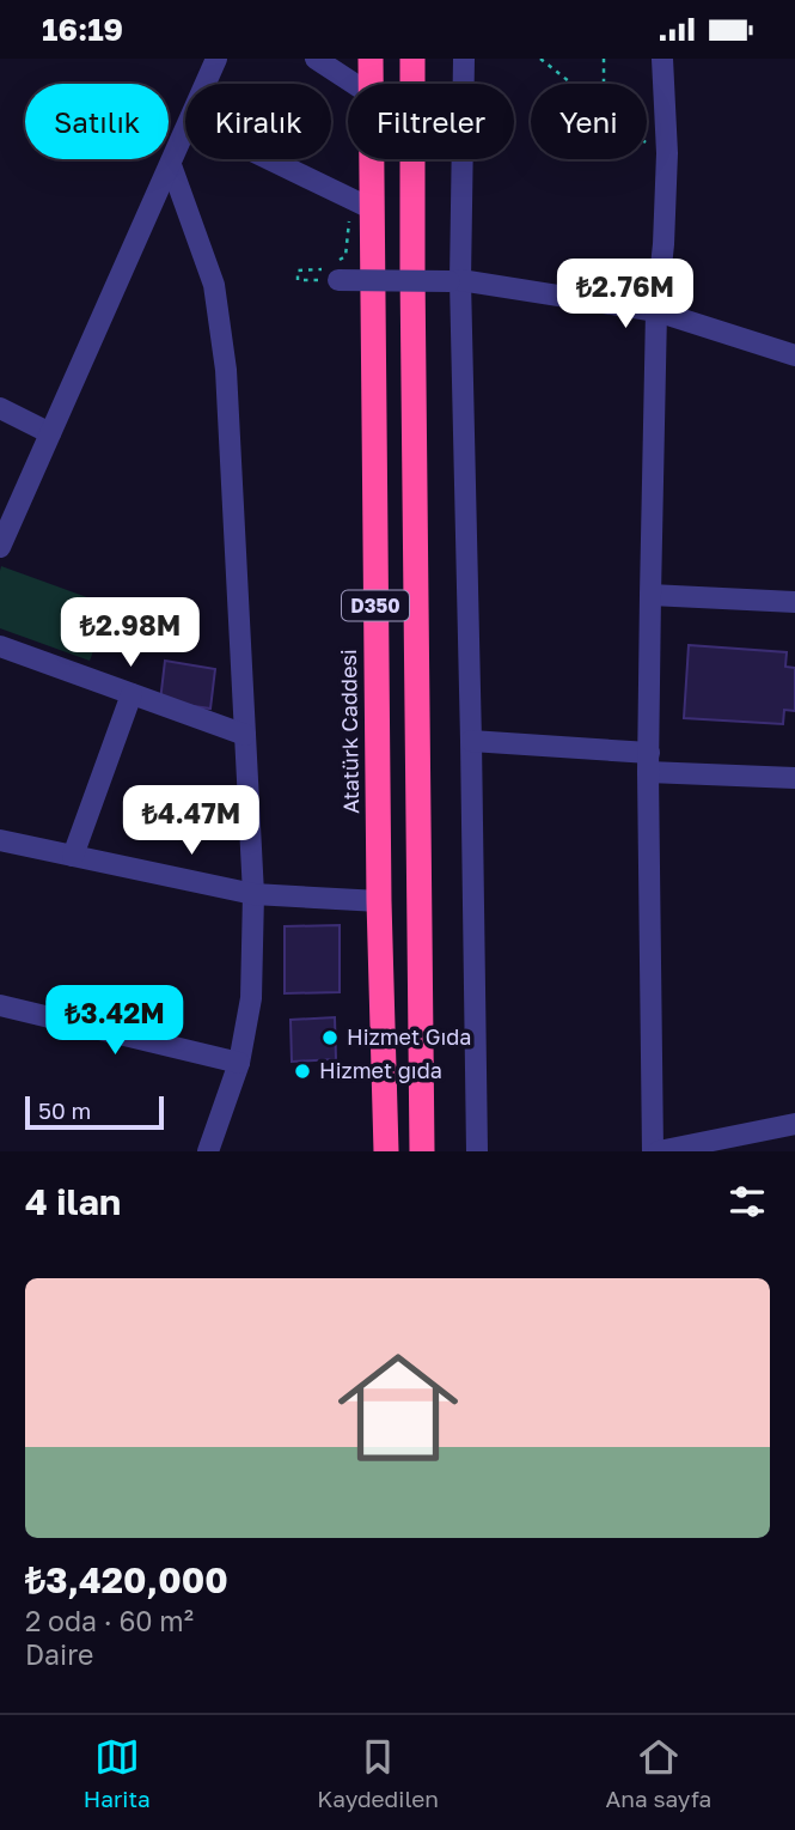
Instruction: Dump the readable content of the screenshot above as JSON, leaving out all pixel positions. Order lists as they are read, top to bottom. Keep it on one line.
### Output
{"streets":{"highway":["D350","Atatürk Caddesi"]},"places":["Hizmet Gıda","Hizmet gıda"],"scale_bar":"50 m","page":{"status":"16:19","chip":["Satılık","Kiralık","Filtreler","Yeni"],"price":["₺2.76M","₺2.98M","₺4.47M","₺3.42M"],"scale":"50 m","heading":"4 ilan","list":[{"name":"₺3,420,000","note":"2 oda · 60 m² · Daire"}],"tabs":["Harita","Kaydedilen","Ana sayfa"]}}
